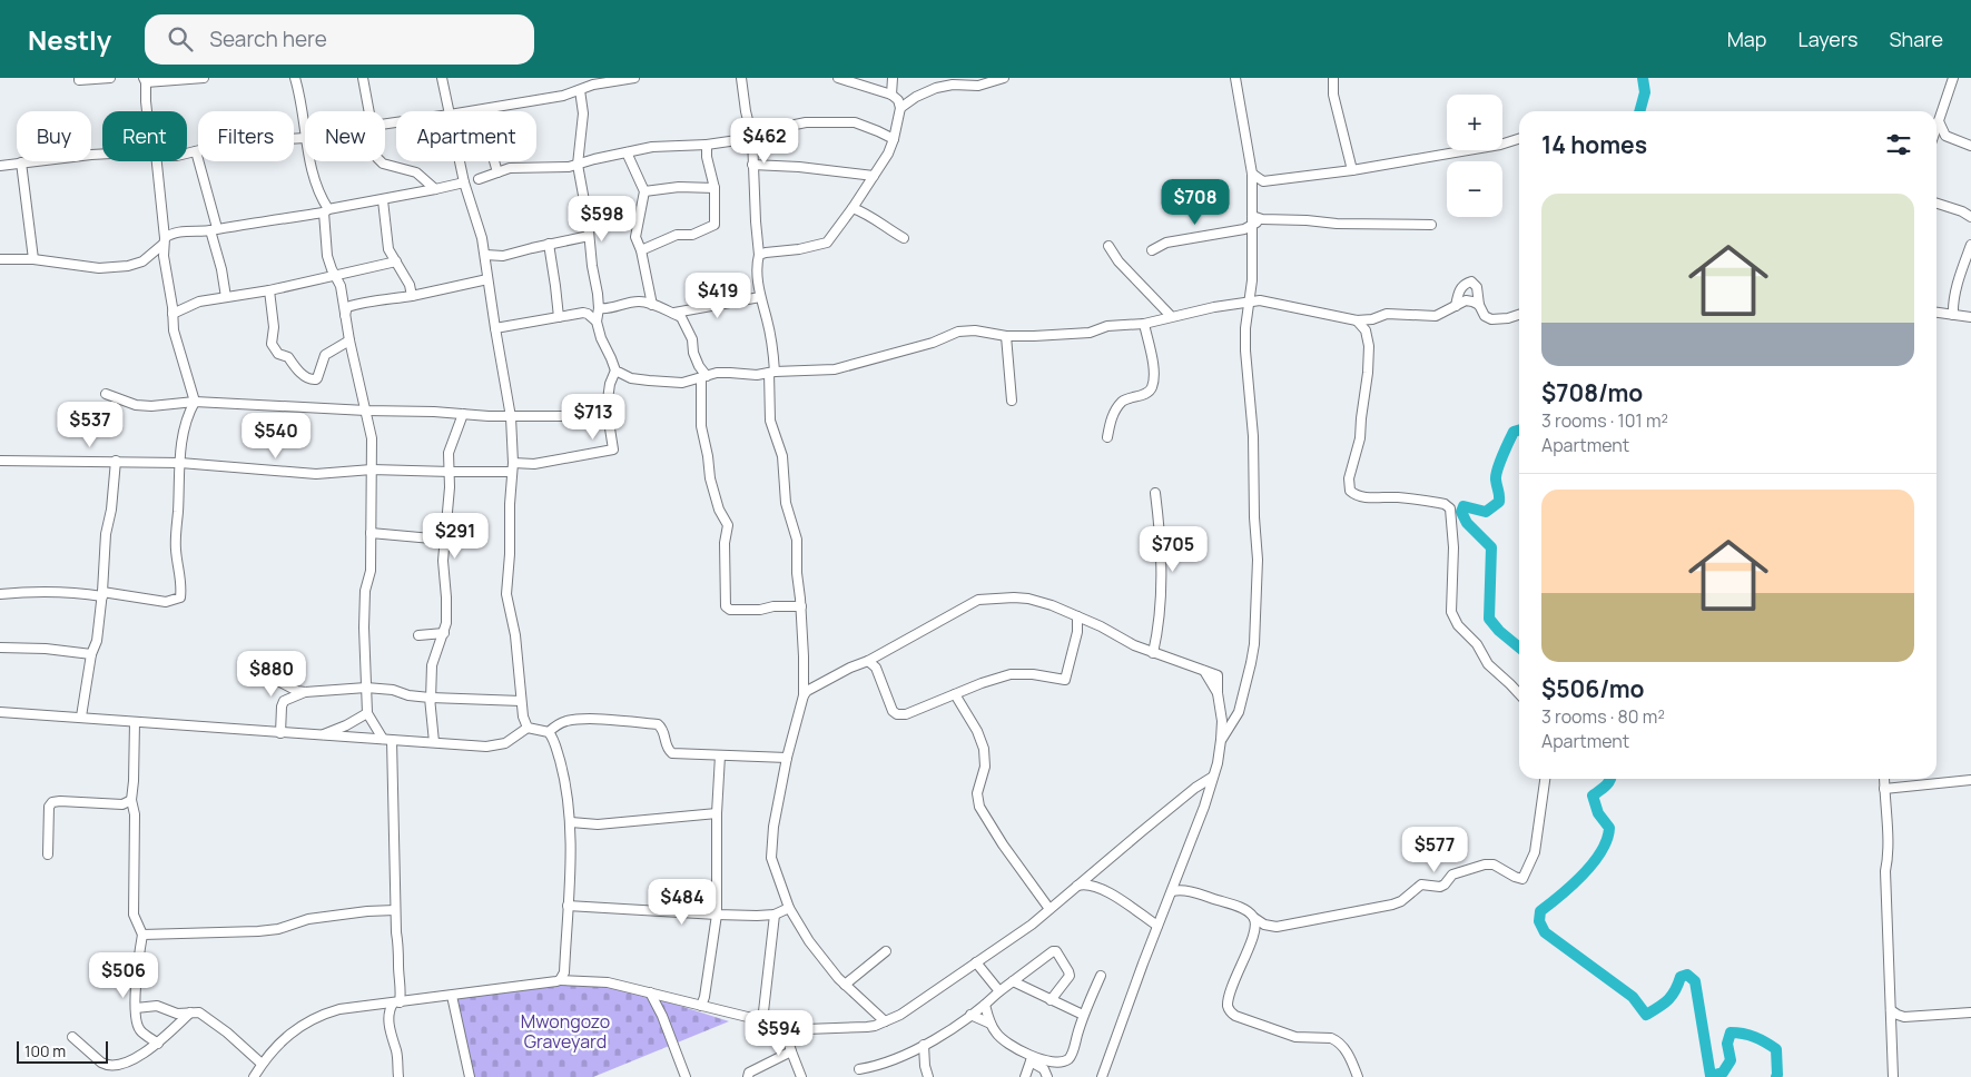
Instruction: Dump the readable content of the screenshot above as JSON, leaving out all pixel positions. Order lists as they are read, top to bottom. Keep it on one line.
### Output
{"parks":["Mwongozo Graveyard"],"scale_bar":"100 m","page":{"header":"Nestly","search":"Search here","nav":["Map","Layers","Share"],"map_buttons":["+","−"],"chip":["Buy","Rent","Filters","New","Apartment"],"heading":"14 homes","price":["$462","$708","$598","$419","$713","$537","$540","$291","$705","$880","$577","$484","$506","$594"],"list":[{"name":"$708/mo","note":"3 rooms · 101 m² · Apartment"},{"name":"$506/mo","note":"3 rooms · 80 m² · Apartment"}],"scale":"100 m"}}
